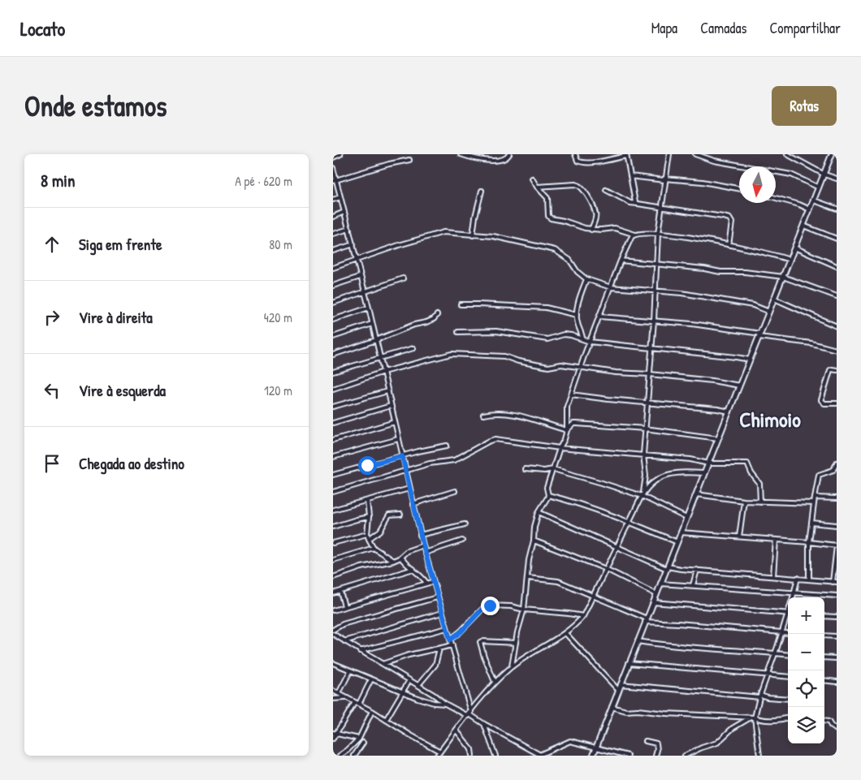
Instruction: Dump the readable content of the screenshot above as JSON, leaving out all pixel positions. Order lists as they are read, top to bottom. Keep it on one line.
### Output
{"districts":["Chimoio"],"north":"bottom","page":{"header":"Locato","nav":["Mapa","Camadas","Compartilhar"],"buttons":"Rotas","title":"Onde estamos","heading":["8 min","A pé · 620 m"],"list":[["Siga em frente","80 m"],["Vire à direita","420 m"],["Vire à esquerda","120 m"],"Chegada ao destino"],"map_buttons":["+","−"]}}
